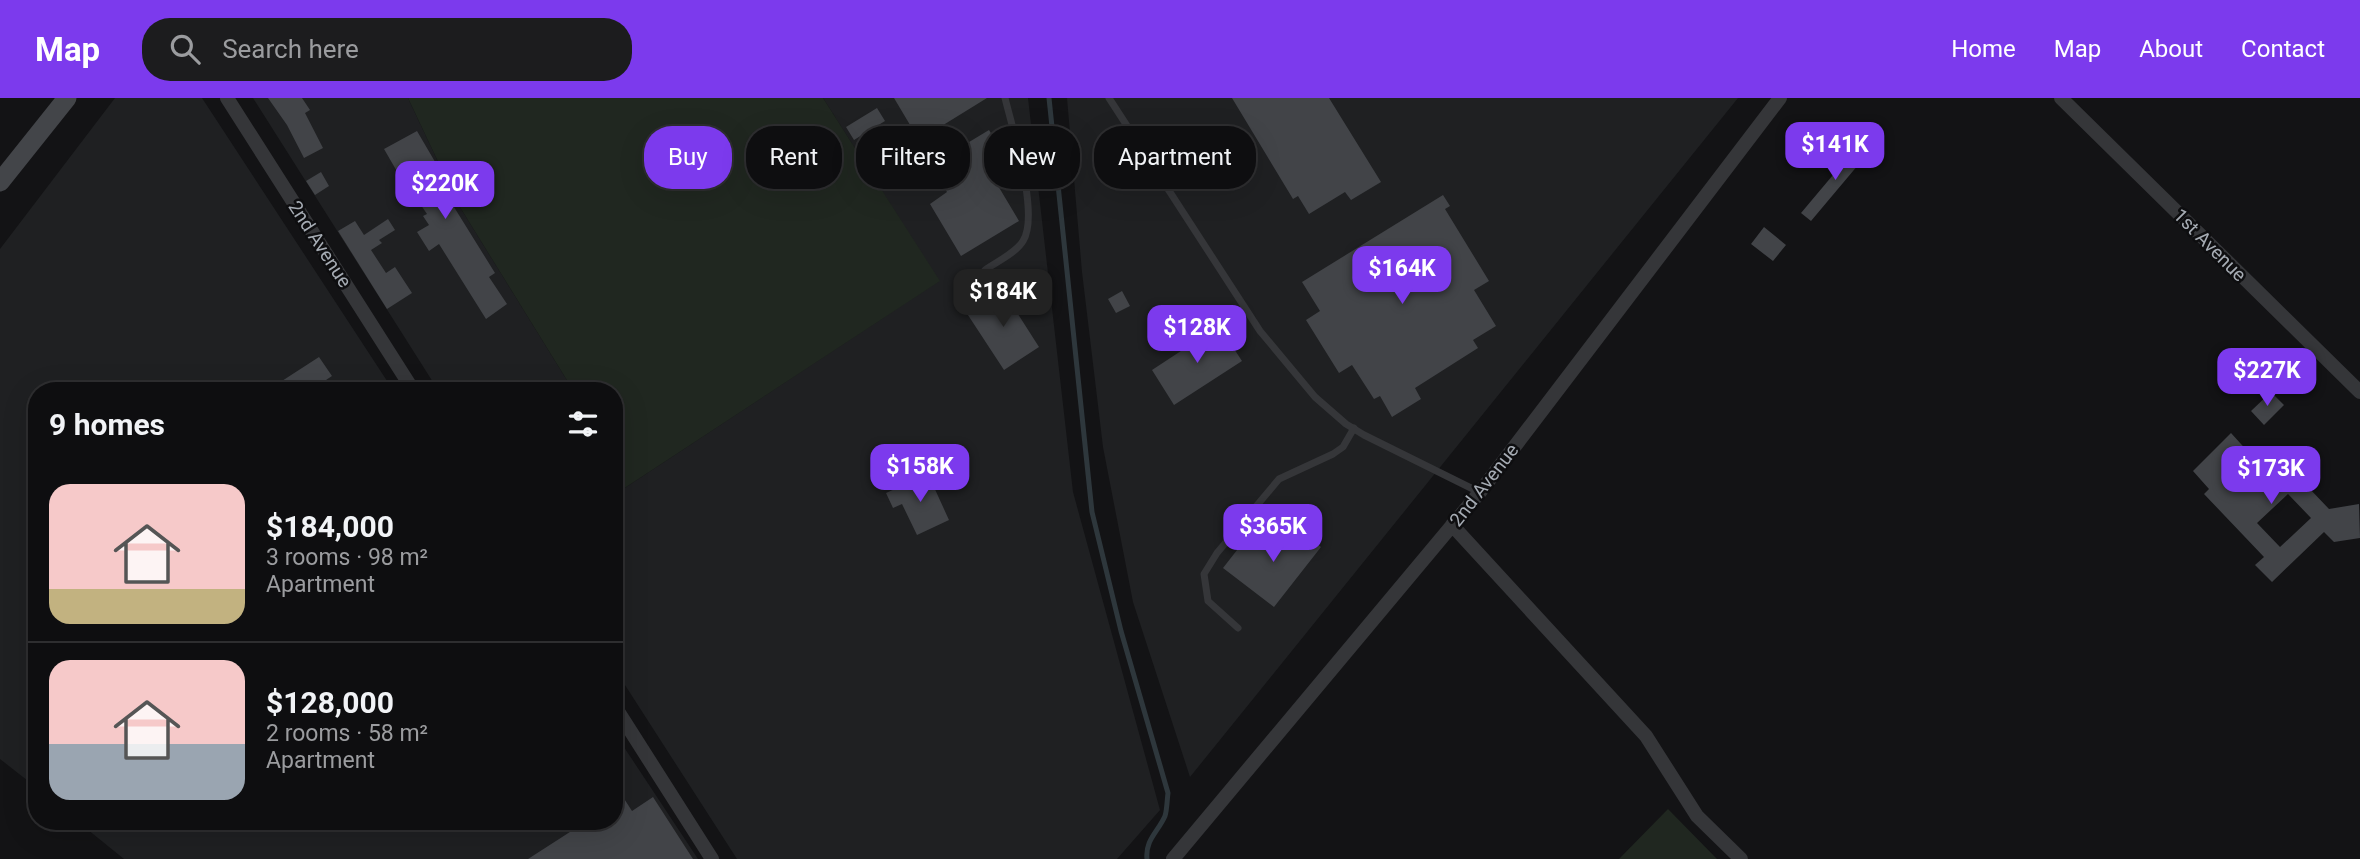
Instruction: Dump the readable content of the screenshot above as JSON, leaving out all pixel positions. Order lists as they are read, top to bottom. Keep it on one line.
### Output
{"streets":{"street":["2nd Avenue","1st Avenue"]},"page":{"header":"Map","search":"Search here","nav":["Home","Map","About","Contact"],"price":["$141K","$220K","$164K","$184K","$128K","$227K","$158K","$173K","$365K"],"chip":["Buy","Rent","Filters","New","Apartment"],"heading":"9 homes","list":[{"name":"$184,000","note":"3 rooms · 98 m² · Apartment"},{"name":"$128,000","note":"2 rooms · 58 m² · Apartment"}]}}
